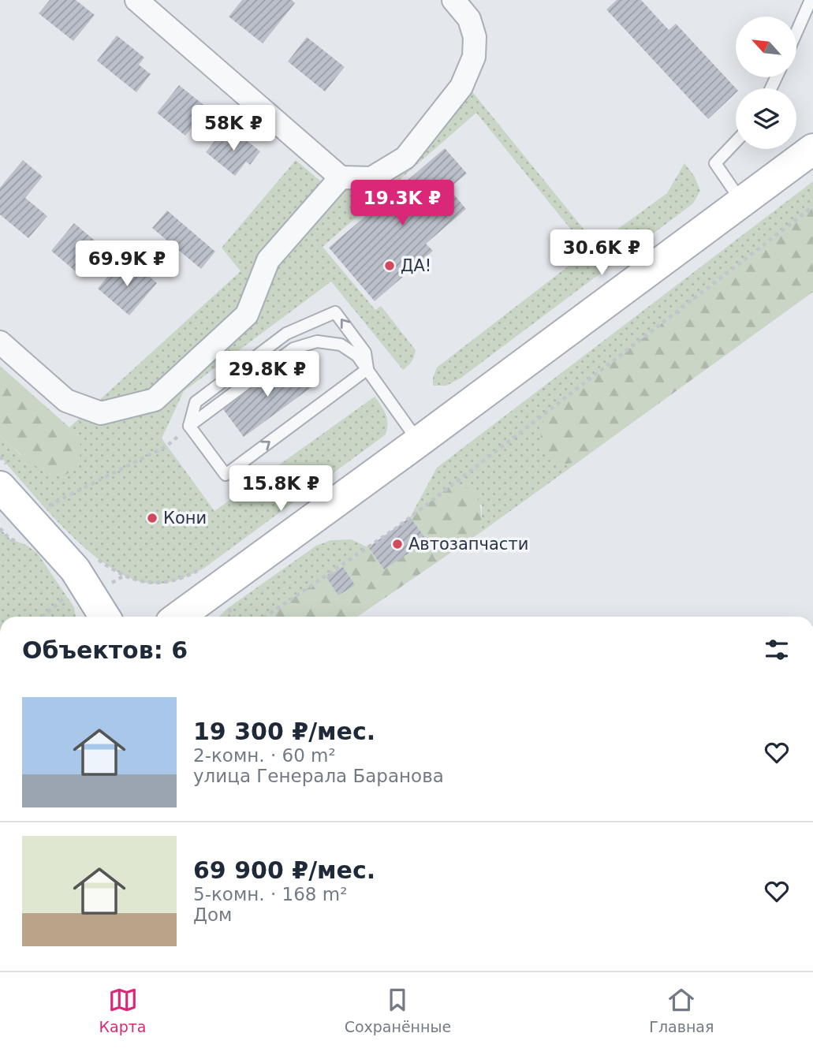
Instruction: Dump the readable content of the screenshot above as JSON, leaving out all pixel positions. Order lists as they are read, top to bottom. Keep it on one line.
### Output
{"places":["ДА!","Кони","Автозапчасти"],"north":"top left","page":{"price":["58K ₽","19.3K ₽","30.6K ₽","69.9K ₽","29.8K ₽","15.8K ₽"],"heading":"Объектов: 6","list":[{"name":"19 300 ₽/мес.","note":"2-комн. · 60 m² · улица Генерала Баранова"},{"name":"69 900 ₽/мес.","note":"5-комн. · 168 m² · Дом"}],"tabs":["Карта","Сохранённые","Главная"]}}
